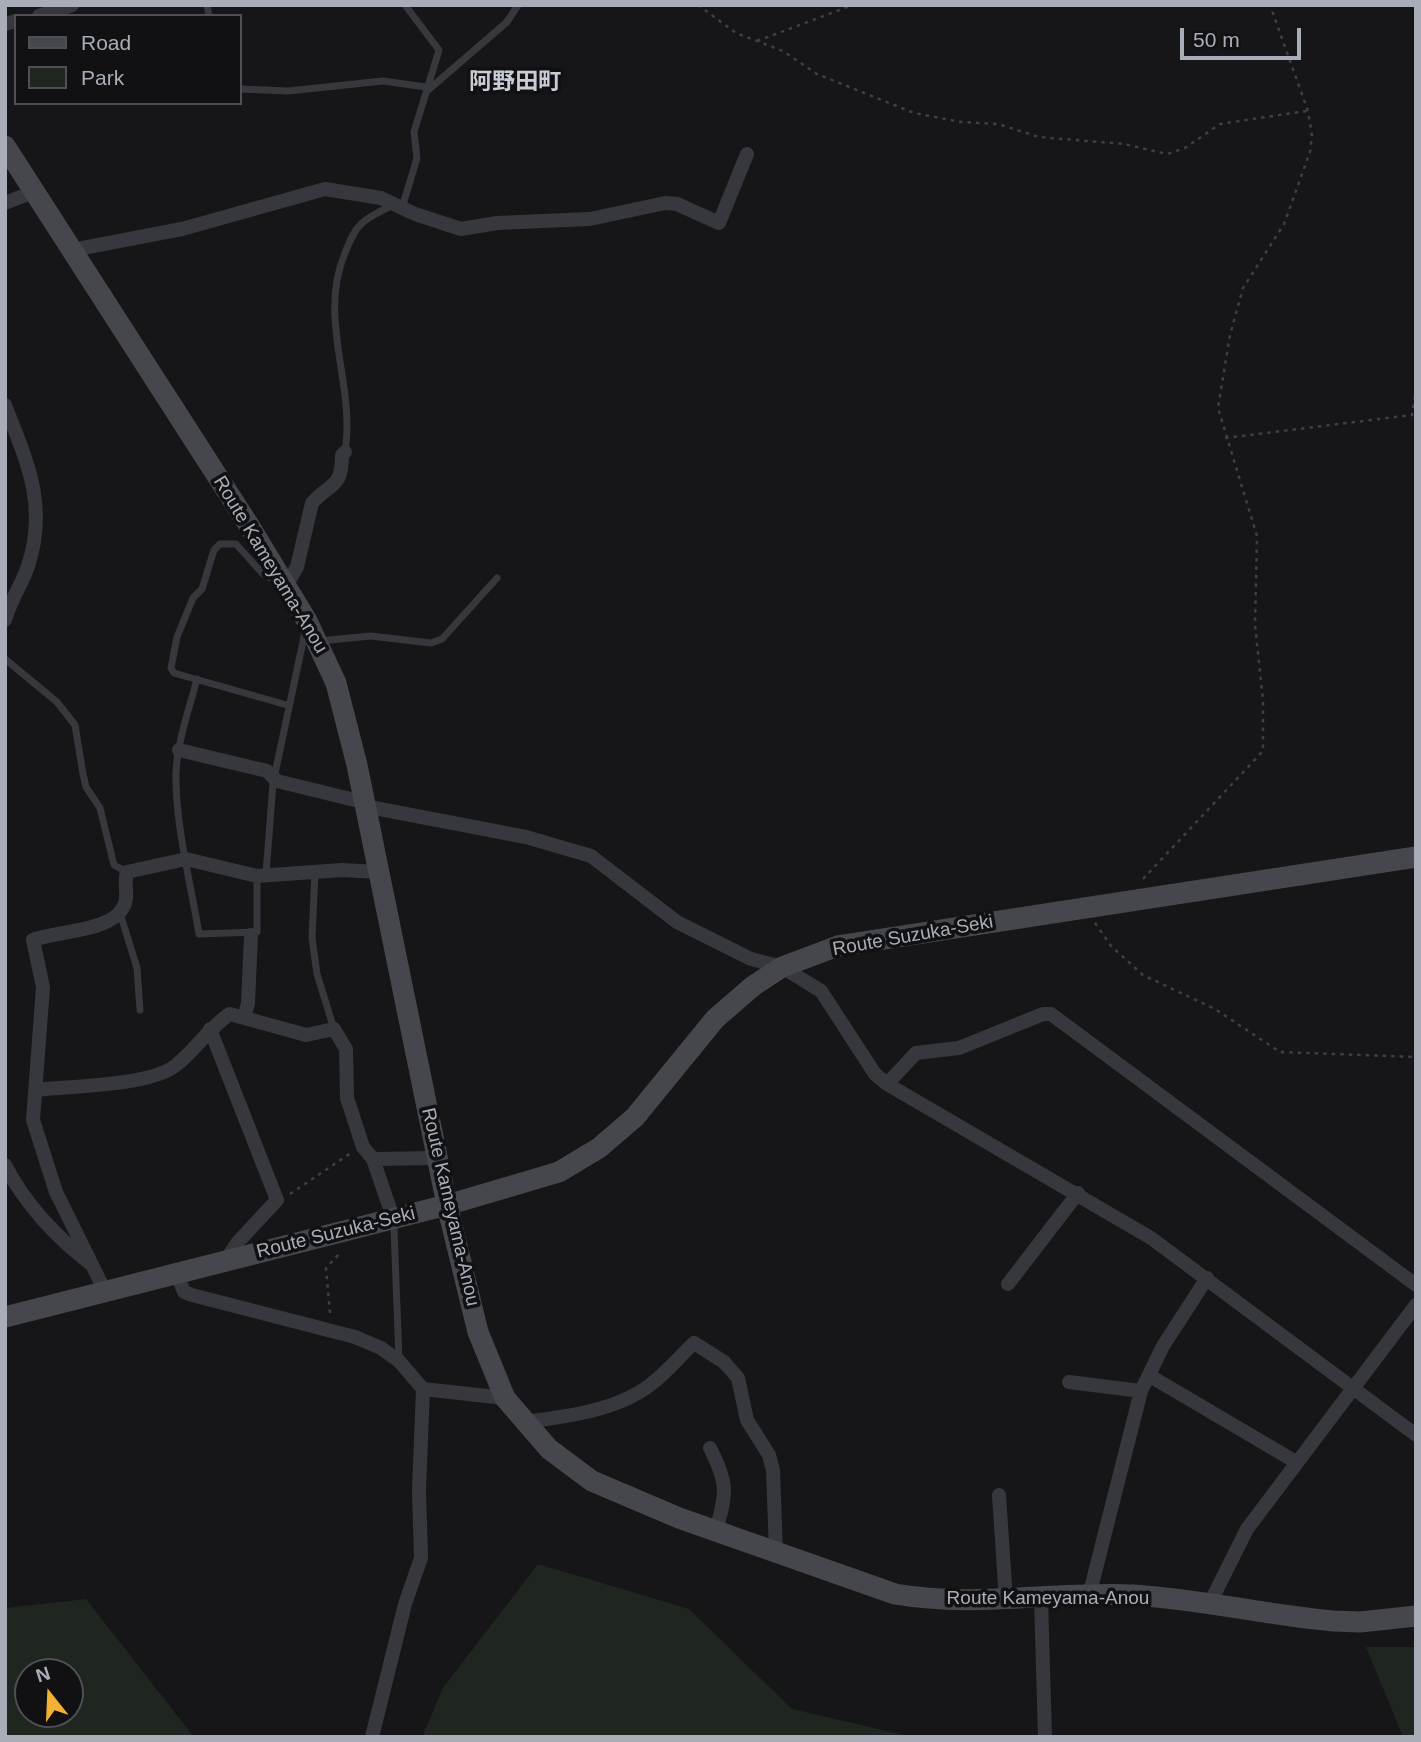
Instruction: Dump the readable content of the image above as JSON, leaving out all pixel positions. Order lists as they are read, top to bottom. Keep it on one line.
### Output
{"streets":{"main road":["Route Kameyama-Anou","Route Suzuka-Seki"]},"crossings":[["Route Kameyama-Anou","Route Suzuka-Seki"]],"districts":["阿野田町"],"legend":["Road","Park"],"scale_bar":"50 m","north":"top"}
